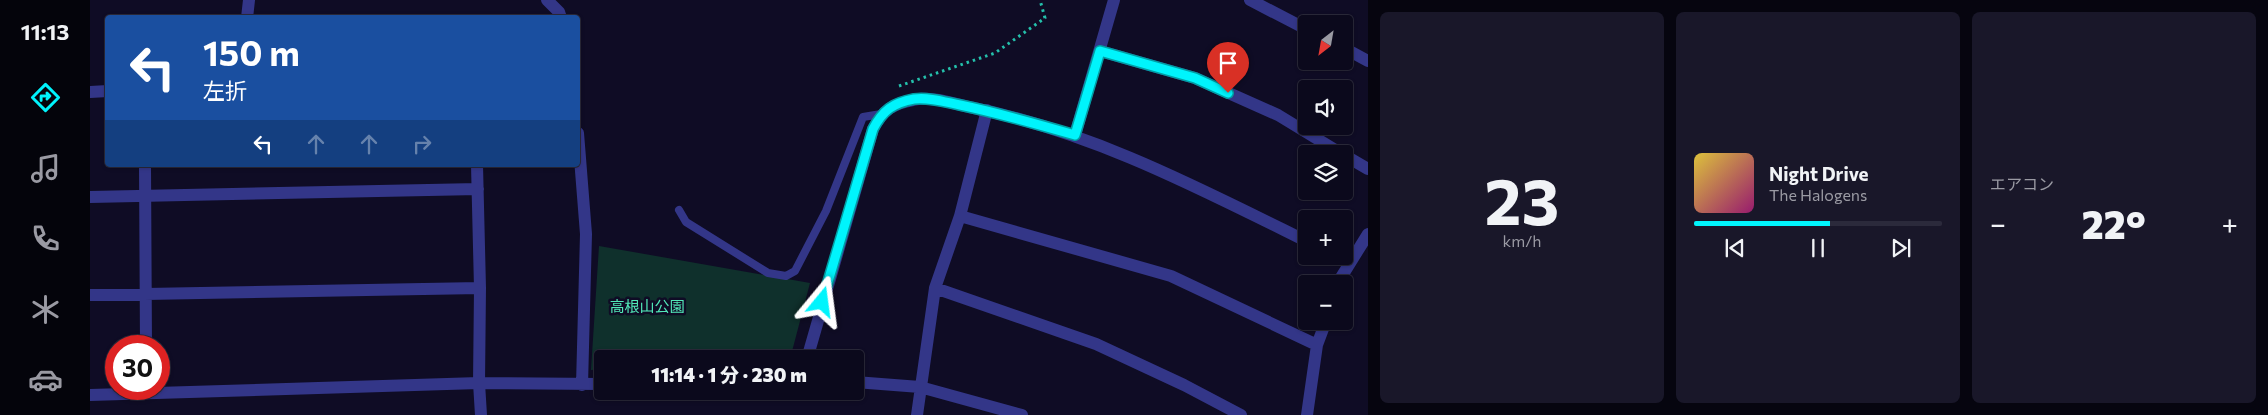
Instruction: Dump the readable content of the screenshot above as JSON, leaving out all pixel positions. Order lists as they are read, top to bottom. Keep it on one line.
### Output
{"parks":["高根山公園"],"north":"bottom left","page":{"tabs":"11:13","tile":[["23","km/h"],"エアコン"],"map_buttons":["+","−"],"turn":["150 m","左折"],"song":["Night Drive","The Halogens"],"heat":["−","22°","+"],"limit":"30","trip":"11:14 · 1 分 · 230 m"}}
